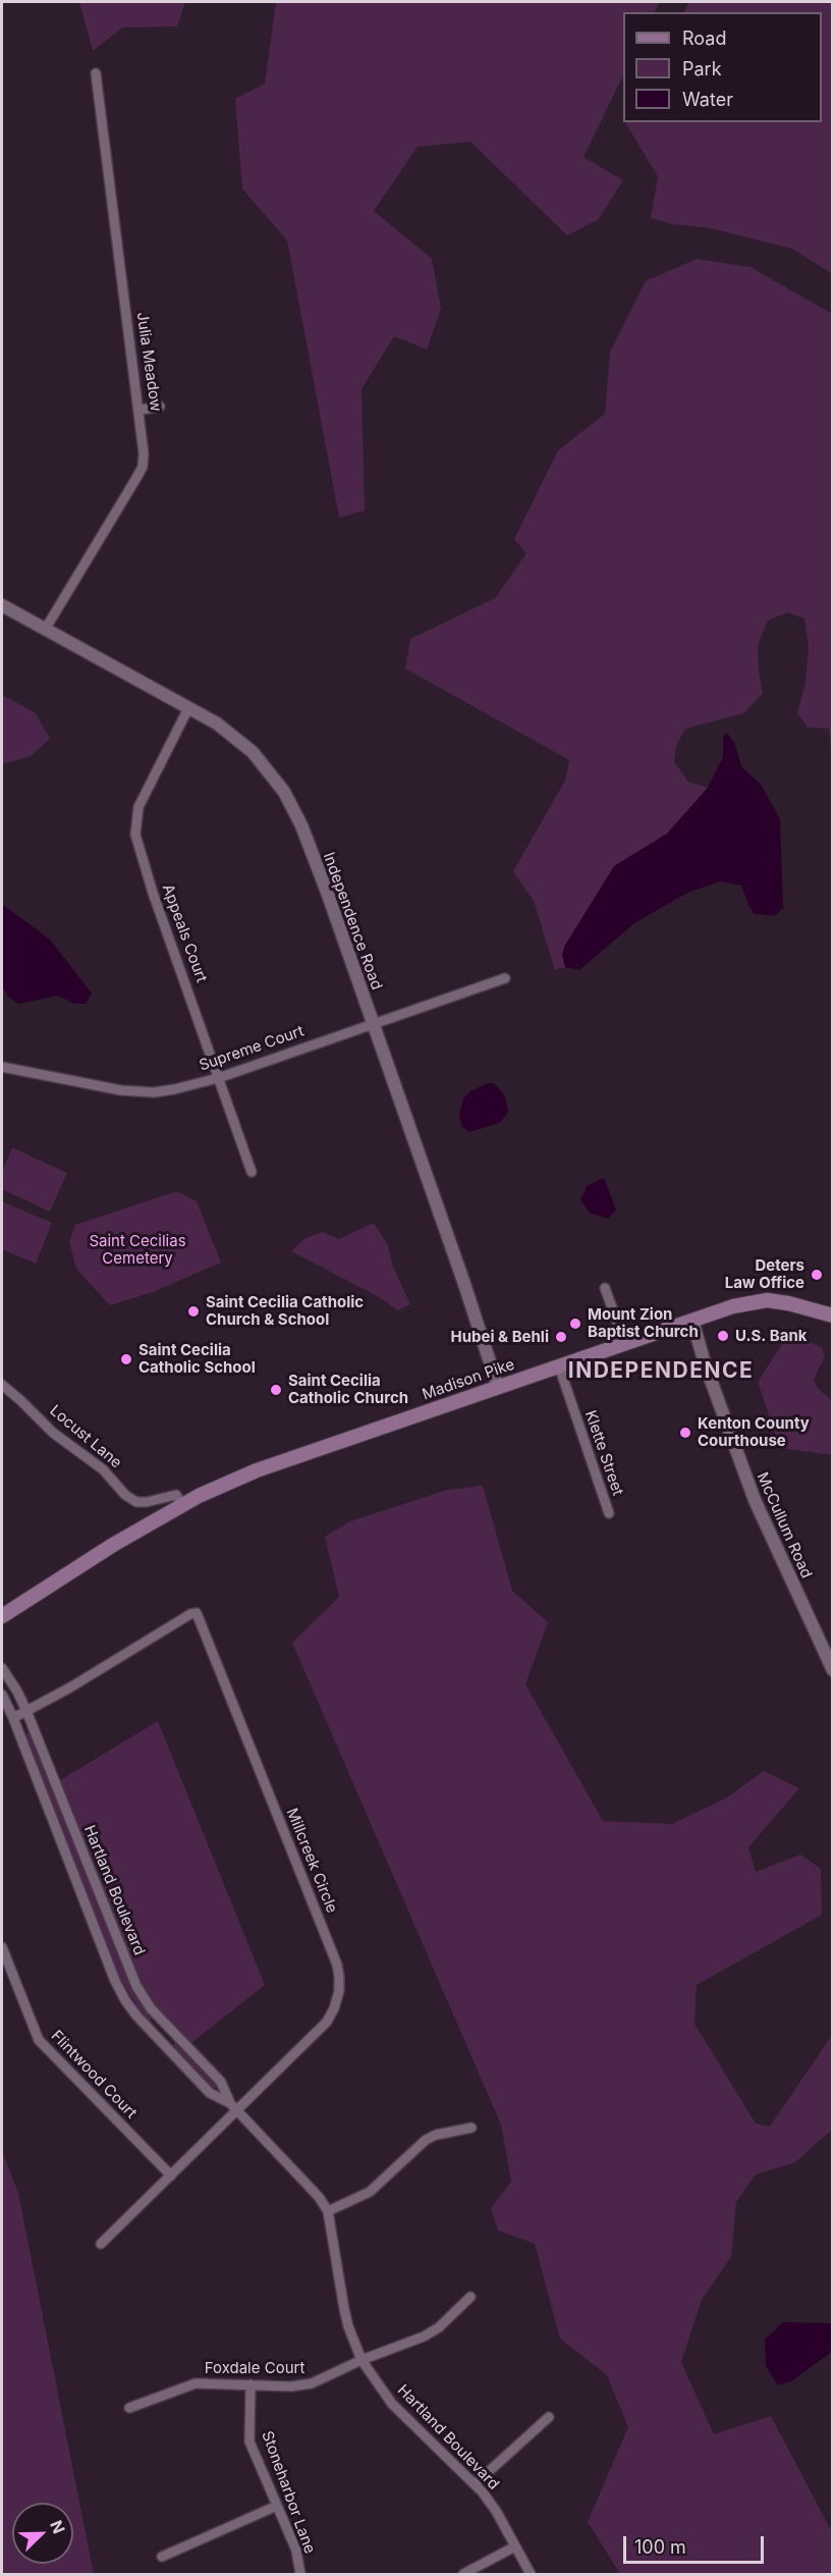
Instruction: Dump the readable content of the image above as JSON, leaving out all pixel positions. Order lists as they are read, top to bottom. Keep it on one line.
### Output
{"streets":{"main road":["Madison Pike"],"street":["Julia Meadow","Independence Road","Appeals Court","Supreme Court","Locust Lane","Klette Street","McCullum Road","Millcreek Circle","Hartland Boulevard","Flintwood Court","Foxdale Court","Stoneharbor Lane"]},"crossings":[["Julia Meadow","Independence Road"],["Independence Road","Appeals Court"],["Independence Road","Supreme Court"],["Independence Road","Madison Pike"],["Appeals Court","Supreme Court"],["Madison Pike","Locust Lane"],["Madison Pike","Klette Street"],["Madison Pike","McCullum Road"],["Millcreek Circle","Hartland Boulevard"],["Millcreek Circle","Flintwood Court"],["Hartland Boulevard","Foxdale Court"],["Foxdale Court","Stoneharbor Lane"]],"districts":["INDEPENDENCE"],"parks":["Saint Cecilias Cemetery"],"places":["Deters Law Office","Saint Cecilia Catholic Church & School","Mount Zion Baptist Church","U.S. Bank","Hubei & Behli","Saint Cecilia Catholic School","Saint Cecilia Catholic Church","Kenton County Courthouse"],"legend":["Road","Park","Water"],"scale_bar":"100 m","north":"top right"}
